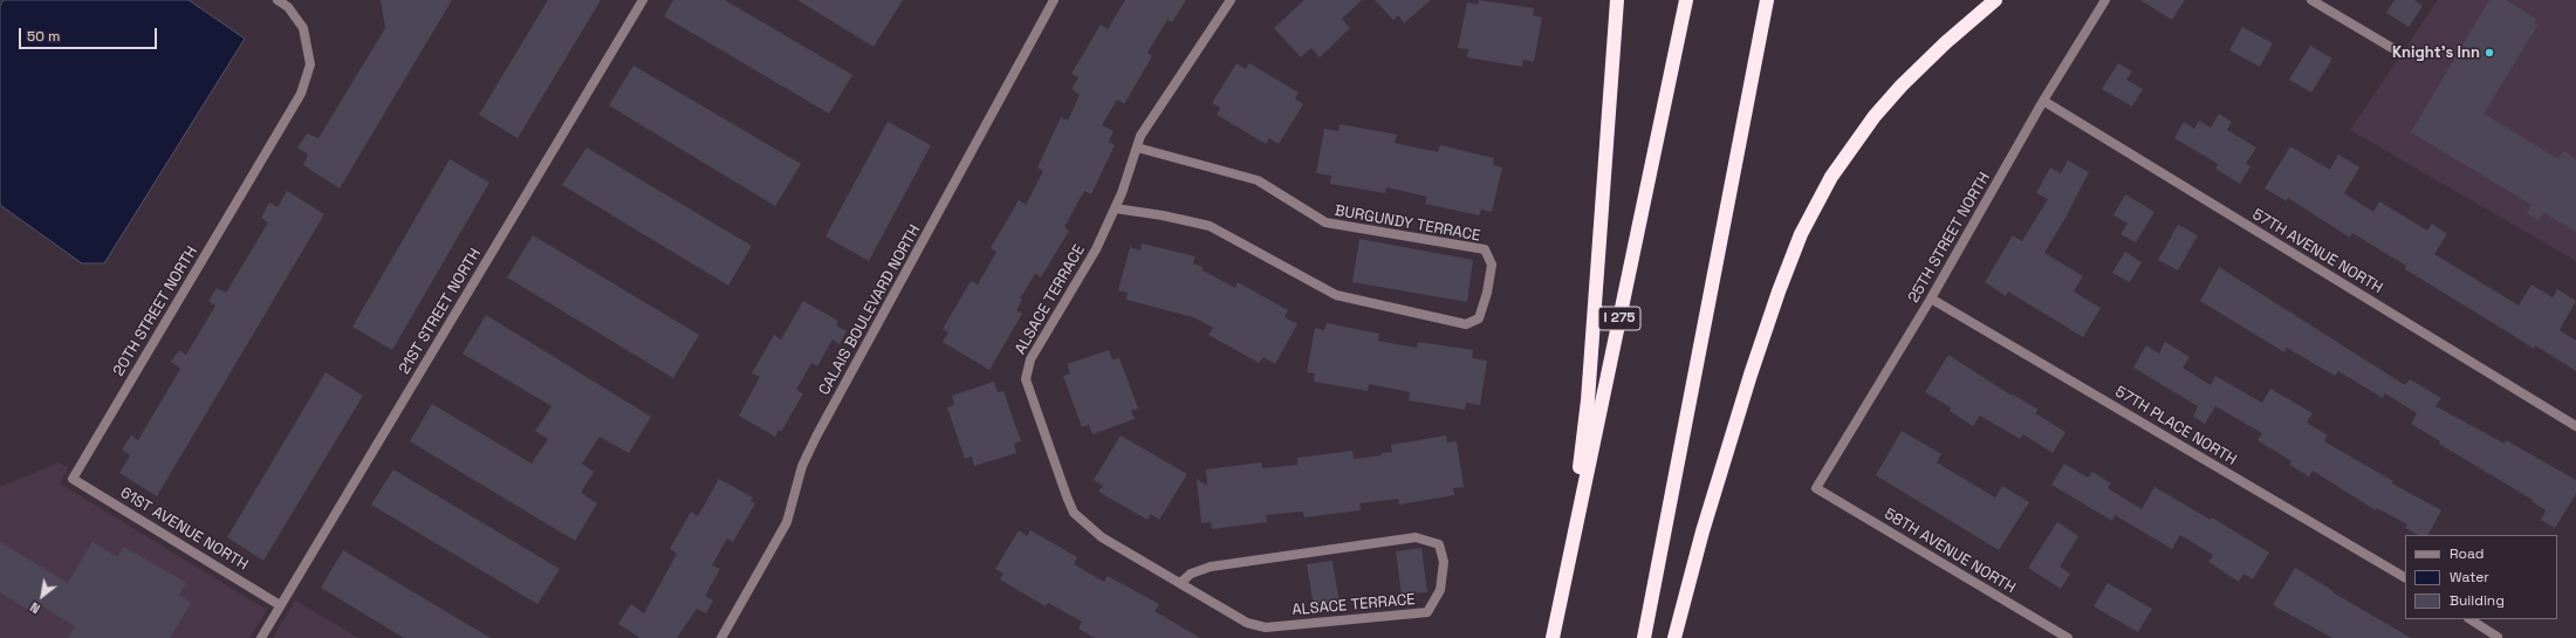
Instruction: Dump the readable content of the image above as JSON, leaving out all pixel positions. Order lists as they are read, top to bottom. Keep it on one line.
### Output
{"streets":{"highway":["I 275"],"street":["BURGUNDY TERRACE","25TH STREET NORTH","57TH AVENUE NORTH","ALSACE TERRACE","CALAIS BOULEVARD NORTH","20TH STREET NORTH","21ST STREET NORTH","57TH PLACE NORTH","61ST AVENUE NORTH","58TH AVENUE NORTH"]},"crossings":[["BURGUNDY TERRACE","ALSACE TERRACE"],["25TH STREET NORTH","57TH AVENUE NORTH"],["25TH STREET NORTH","57TH PLACE NORTH"],["25TH STREET NORTH","58TH AVENUE NORTH"],["20TH STREET NORTH","61ST AVENUE NORTH"],["21ST STREET NORTH","61ST AVENUE NORTH"]],"places":["Knight's Inn"],"legend":["Road","Water","Building"],"scale_bar":"50 m","north":"bottom left"}
